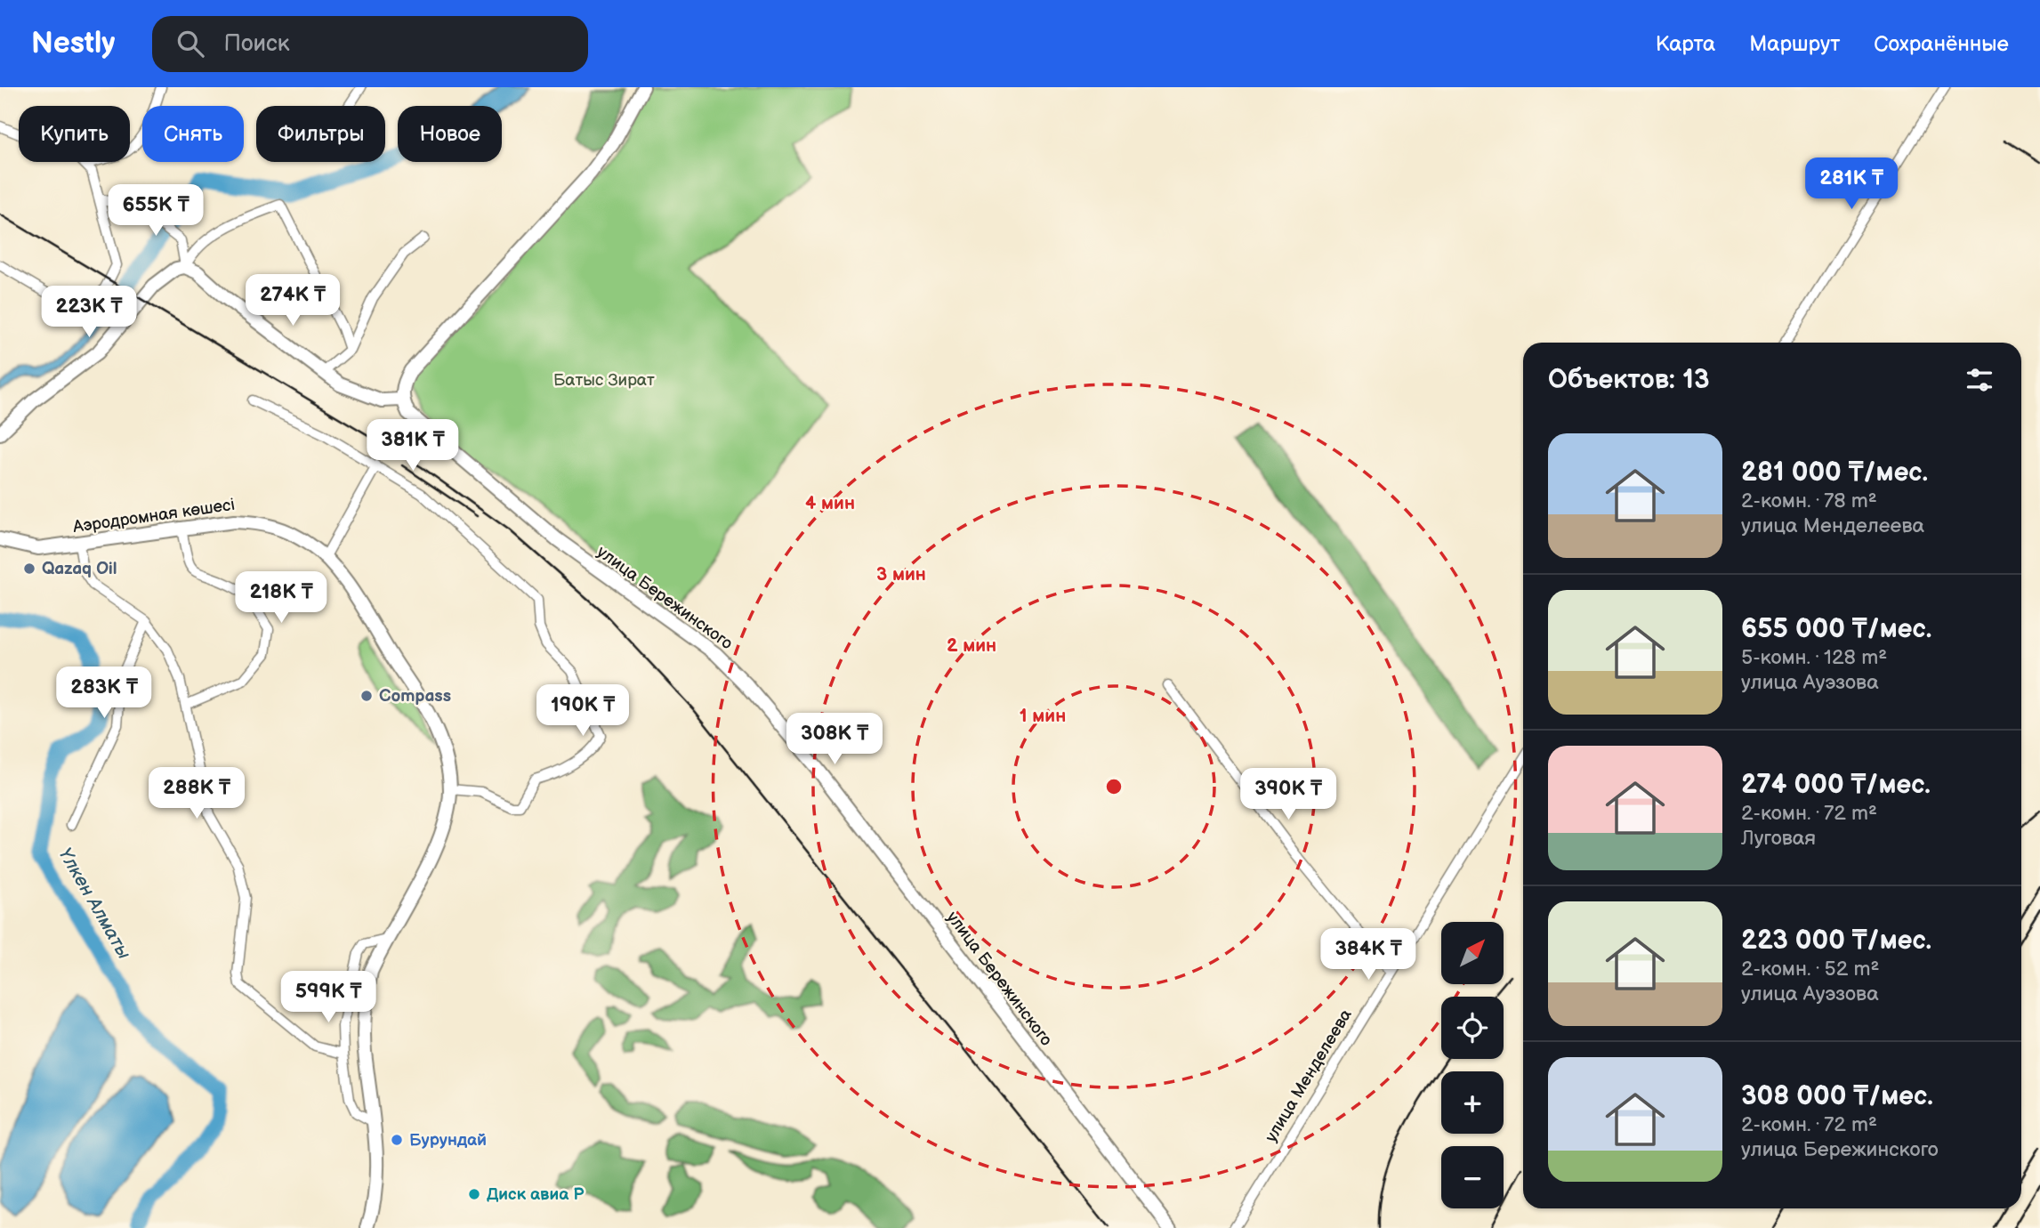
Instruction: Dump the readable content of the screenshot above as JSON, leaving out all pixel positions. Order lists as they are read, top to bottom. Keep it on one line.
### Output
{"streets":{"main road":["Аэродромная көшесі","улица Бережинского"],"street":["улица Менделеева"]},"water":["Үлкен Алматы"],"parks":["Батыс Зират"],"places":["Qazaq Oil","Compass","Бурундай","Диск авиа Р"],"north":"top right","page":{"header":"Nestly","search":"Поиск","nav":["Карта","Маршрут","Сохранённые"],"chip":["Купить","Снять","Фильтры","Новое"],"price":["281K ₸","655K ₸","274K ₸","223K ₸","381K ₸","218K ₸","283K ₸","190K ₸","308K ₸","288K ₸","390K ₸","384K ₸","599K ₸"],"heading":"Объектов: 13","list":[{"name":"281 000 ₸/мес.","note":"2-комн. · 78 m² · улица Менделеева"},{"name":"655 000 ₸/мес.","note":"5-комн. · 128 m² · улица Ауэзова"},{"name":"274 000 ₸/мес.","note":"2-комн. · 72 m² · Луговая"},{"name":"223 000 ₸/мес.","note":"2-комн. · 52 m² · улица Ауэзова"},{"name":"308 000 ₸/мес.","note":"2-комн. · 72 m² · улица Бережинского"}],"map_buttons":["+","−"]},"rings":["4 мин","3 мин","2 мин","1 мин"]}
